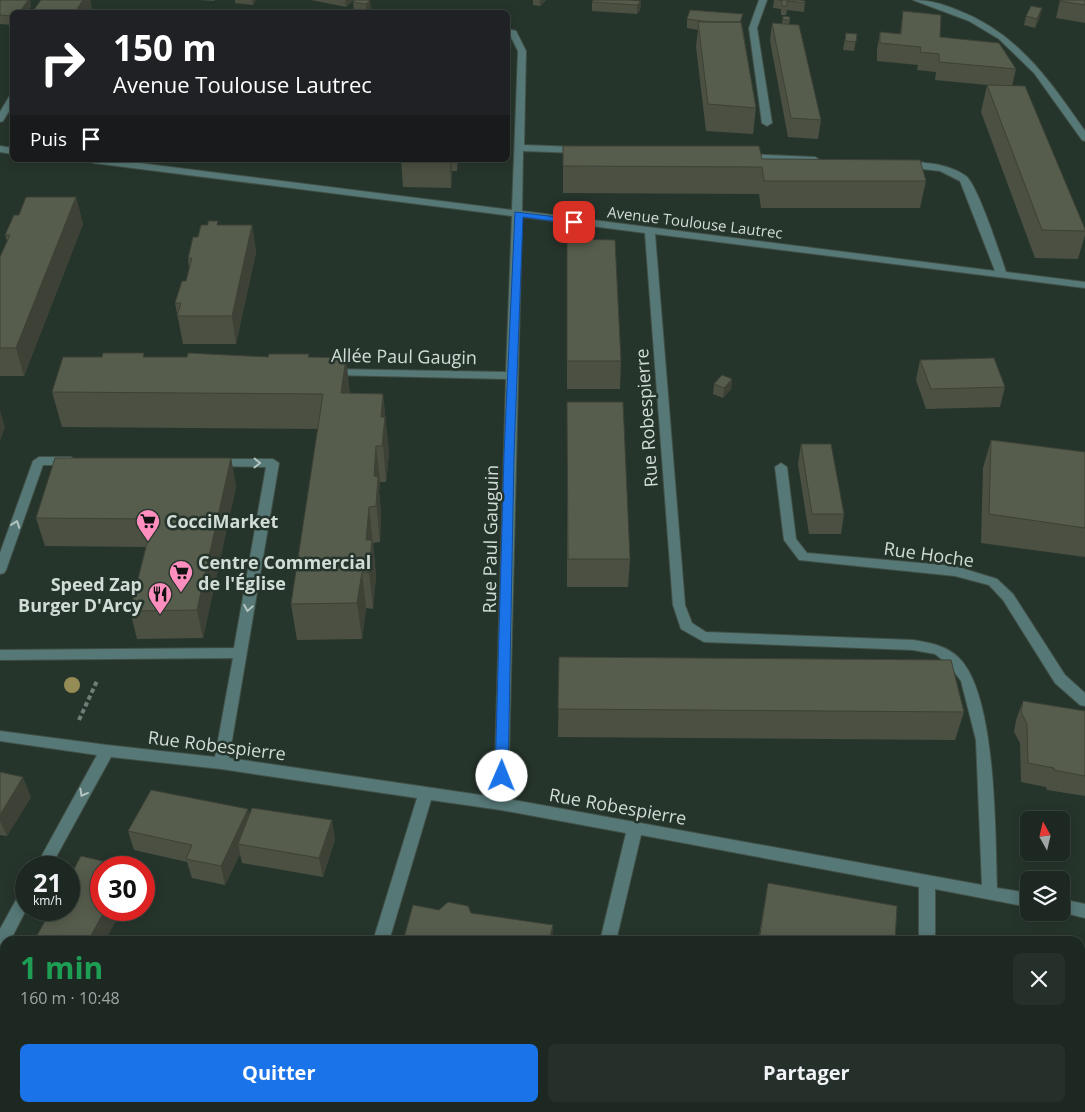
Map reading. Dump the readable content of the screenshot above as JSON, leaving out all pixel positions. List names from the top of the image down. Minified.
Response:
{"streets":{"street":["Avenue Toulouse Lautrec","Allée Paul Gaugin","Rue Robespierre","Rue Paul Gauguin","Rue Hoche"]},"crossings":[["Avenue Toulouse Lautrec","Rue Robespierre"],["Avenue Toulouse Lautrec","Rue Paul Gauguin"],["Allée Paul Gaugin","Rue Paul Gauguin"],["Rue Robespierre","Rue Paul Gauguin"]],"places":{"supermarket":["CocciMarket","Centre Commercial de l'Église"],"restaurant":["Speed Zap Burger D'Arcy"]},"north":"top","page":{"turn":["150 m","Avenue Toulouse Lautrec"],"then":"Puis","speed":"21 km/h","limit":"30","heading":["1 min","160 m · 10:48"],"buttons":["Quitter","Partager"]}}
